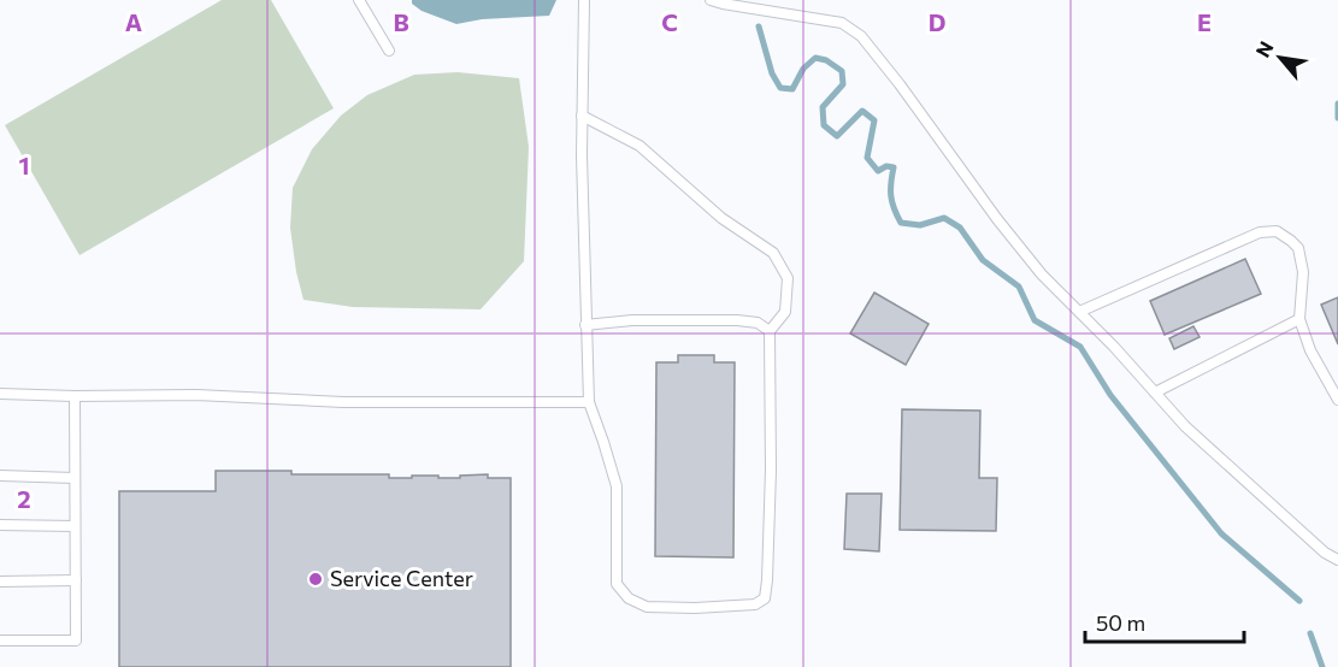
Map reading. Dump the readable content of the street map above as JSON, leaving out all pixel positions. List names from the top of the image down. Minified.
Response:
{"places":["Service Center"],"scale_bar":"50 m","north":"top left","grid":{"columns":["A","B","C","D","E"],"rows":["1","2"]}}
